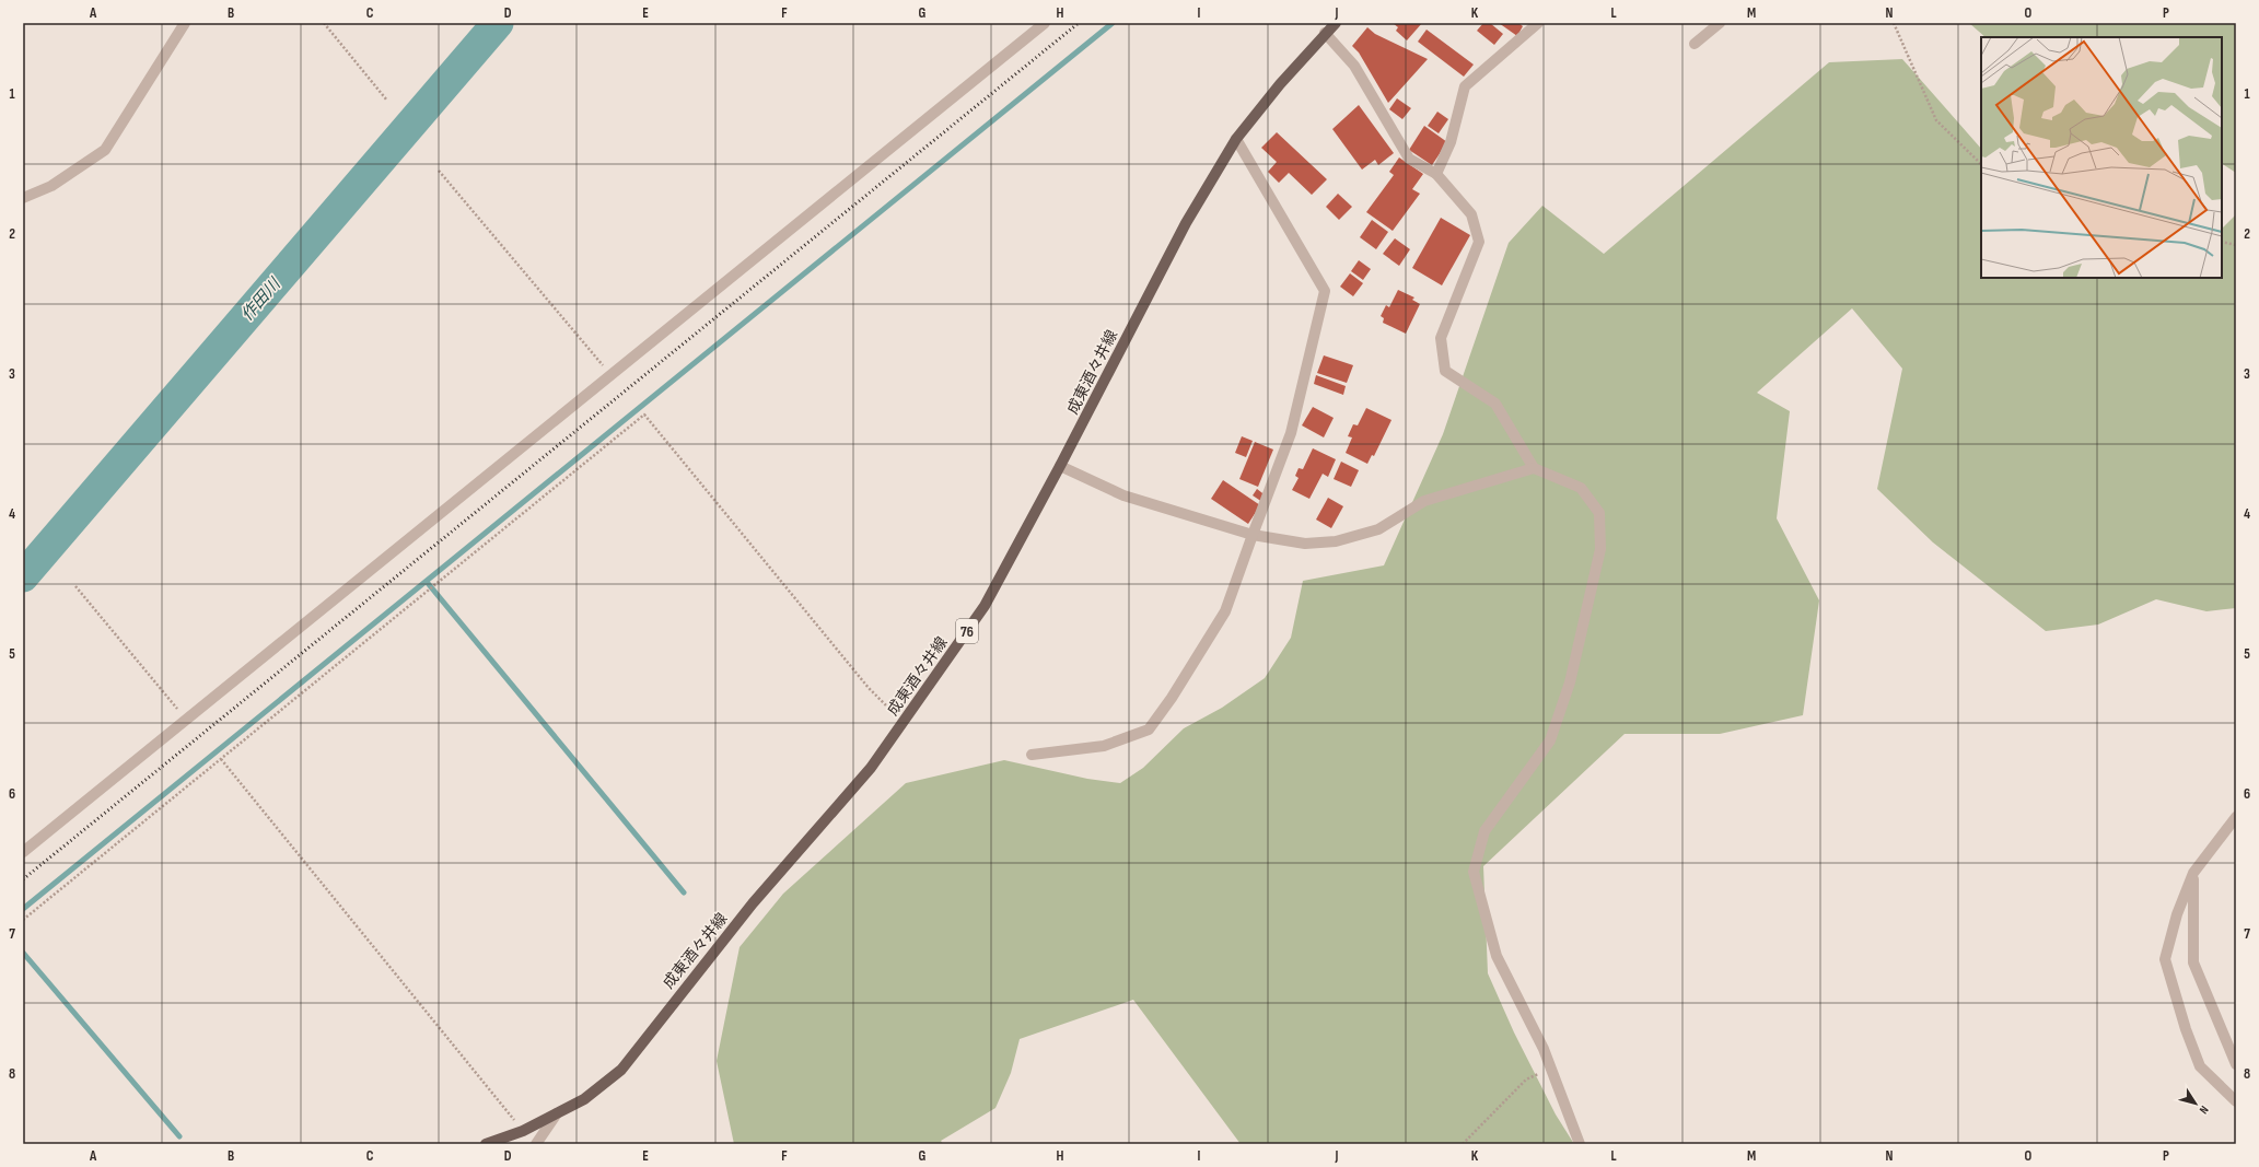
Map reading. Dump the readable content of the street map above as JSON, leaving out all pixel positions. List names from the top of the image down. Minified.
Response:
{"streets":{"main road":["成東酒々井線","76"]},"water":["作田川"],"north":"bottom right","grid":{"columns":["A","B","C","D","E","F","G","H","I","J","K","L","M","N","O","P"],"rows":["1","2","3","4","5","6","7","8"]}}
